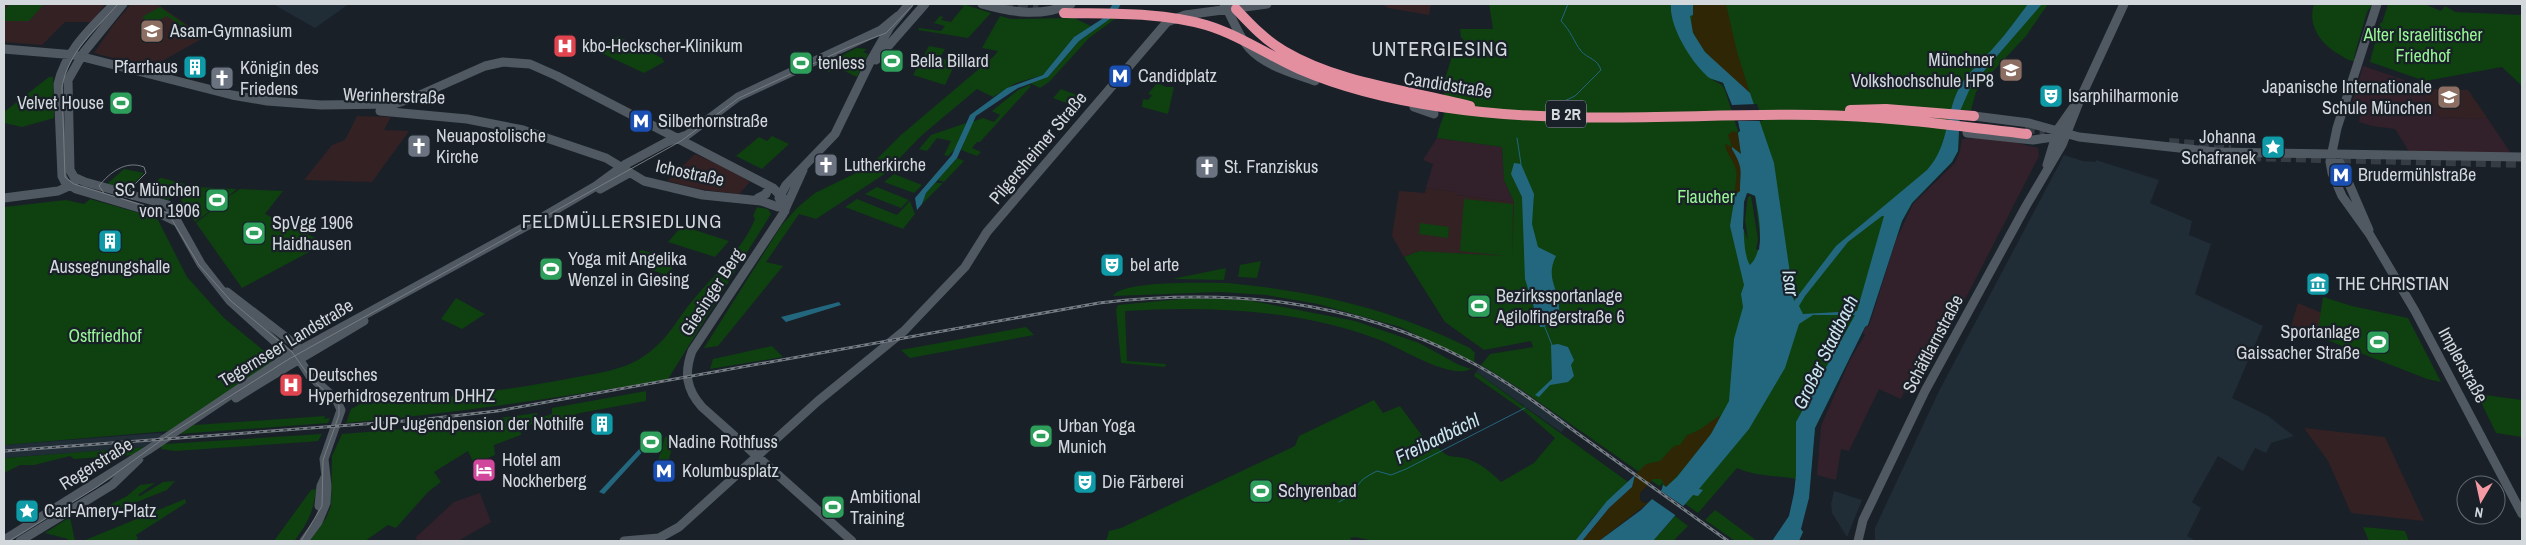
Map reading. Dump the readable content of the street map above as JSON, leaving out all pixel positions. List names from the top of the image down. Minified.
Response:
{"streets":{"highway":["Candidstraße","B 2R"],"main road":["Werinherstraße","Pilgersheimer Straße","Ichostraße","Giesinger Berg","Tegernseer Landstraße","Schäftlarnstraße","Implerstraße","Regerstraße"]},"crossings":[["Candidstraße","B 2R"],["Candidstraße","Pilgersheimer Straße"],["Werinherstraße","Ichostraße"],["Werinherstraße","Tegernseer Landstraße"],["Pilgersheimer Straße","Giesinger Berg"],["Ichostraße","Giesinger Berg"],["Ichostraße","Tegernseer Landstraße"],["Tegernseer Landstraße","Regerstraße"]],"districts":["UNTERGIESING","FELDMÜLLERSIEDLUNG"],"water":["Isar","Großer Stadtbach","Freibadbächl"],"parks":["Alter Israelitischer Friedhof","Flaucher","Ostfriedhof"],"places":{"school or university":["Asam-Gymnasium","Münchner Volkshochschule HP8","Japanische Internationale Schule München"],"hospital":["kbo-Heckscher-Klinikum","Deutsches Hyperhidrosezentrum DHHZ"],"sports":["Bella Billard","tenless","Velvet House","SC München von 1906","SpVgg 1906 Haidhausen","Yoga mit Angelika Wenzel in Giesing","Bezirkssportanlage Agilolfingerstraße 6","Sportanlage Gaissacher Straße","Urban Yoga Munich","Nadine Rothfuss","Schyrenbad","Ambitional Training"],"building":["Pfarrhaus","Aussegnungshalle","JUP Jugendpension der Nothilfe"],"metro station":["Candidplatz","Silberhornstraße","Brudermühlstraße","Kolumbusplatz"],"church":["Königin des Friedens","Neuapostolische Kirche","Lutherkirche","St. Franziskus"],"theatre":["Isarphilharmonie","bel arte","Die Färberei"],"place":["Johanna Schafranek","Carl-Amery-Platz"],"museum":["THE CHRISTIAN"],"hotel":["Hotel am Nockherberg"]},"north":"bottom"}
